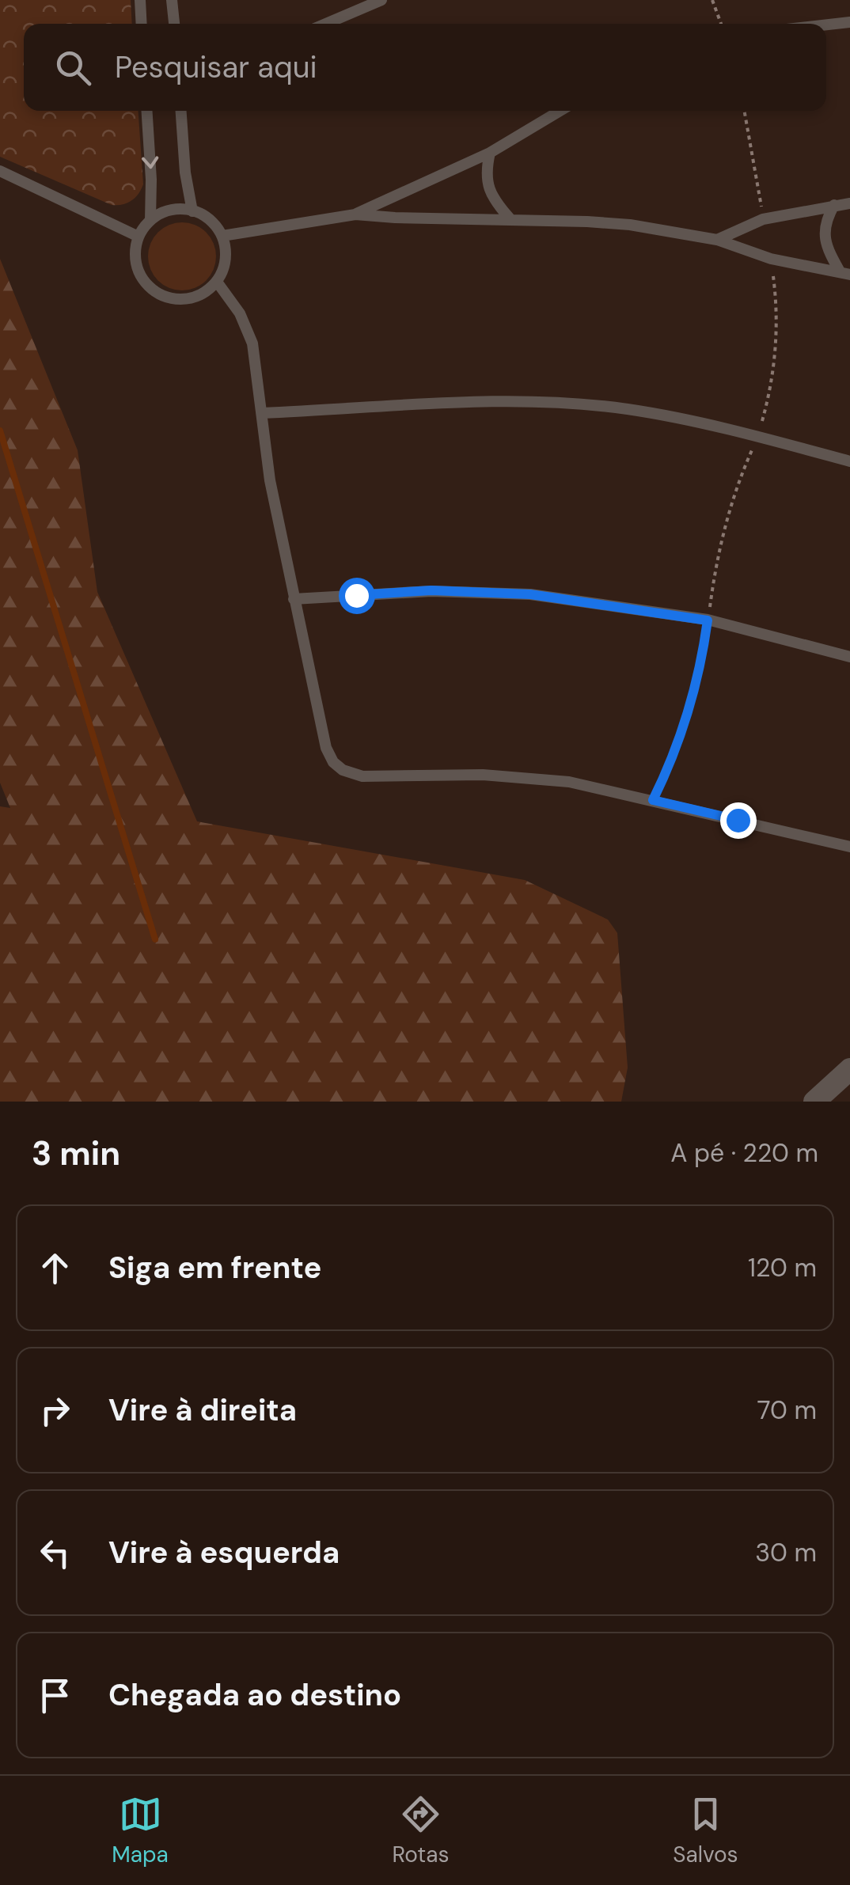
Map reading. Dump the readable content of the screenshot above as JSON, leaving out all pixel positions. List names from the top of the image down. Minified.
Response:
{"page":{"search":"Pesquisar aqui","heading":["3 min","A pé · 220 m"],"list":[["Siga em frente","120 m"],["Vire à direita","70 m"],["Vire à esquerda","30 m"],"Chegada ao destino"],"nav":["Mapa","Rotas","Salvos"]}}
